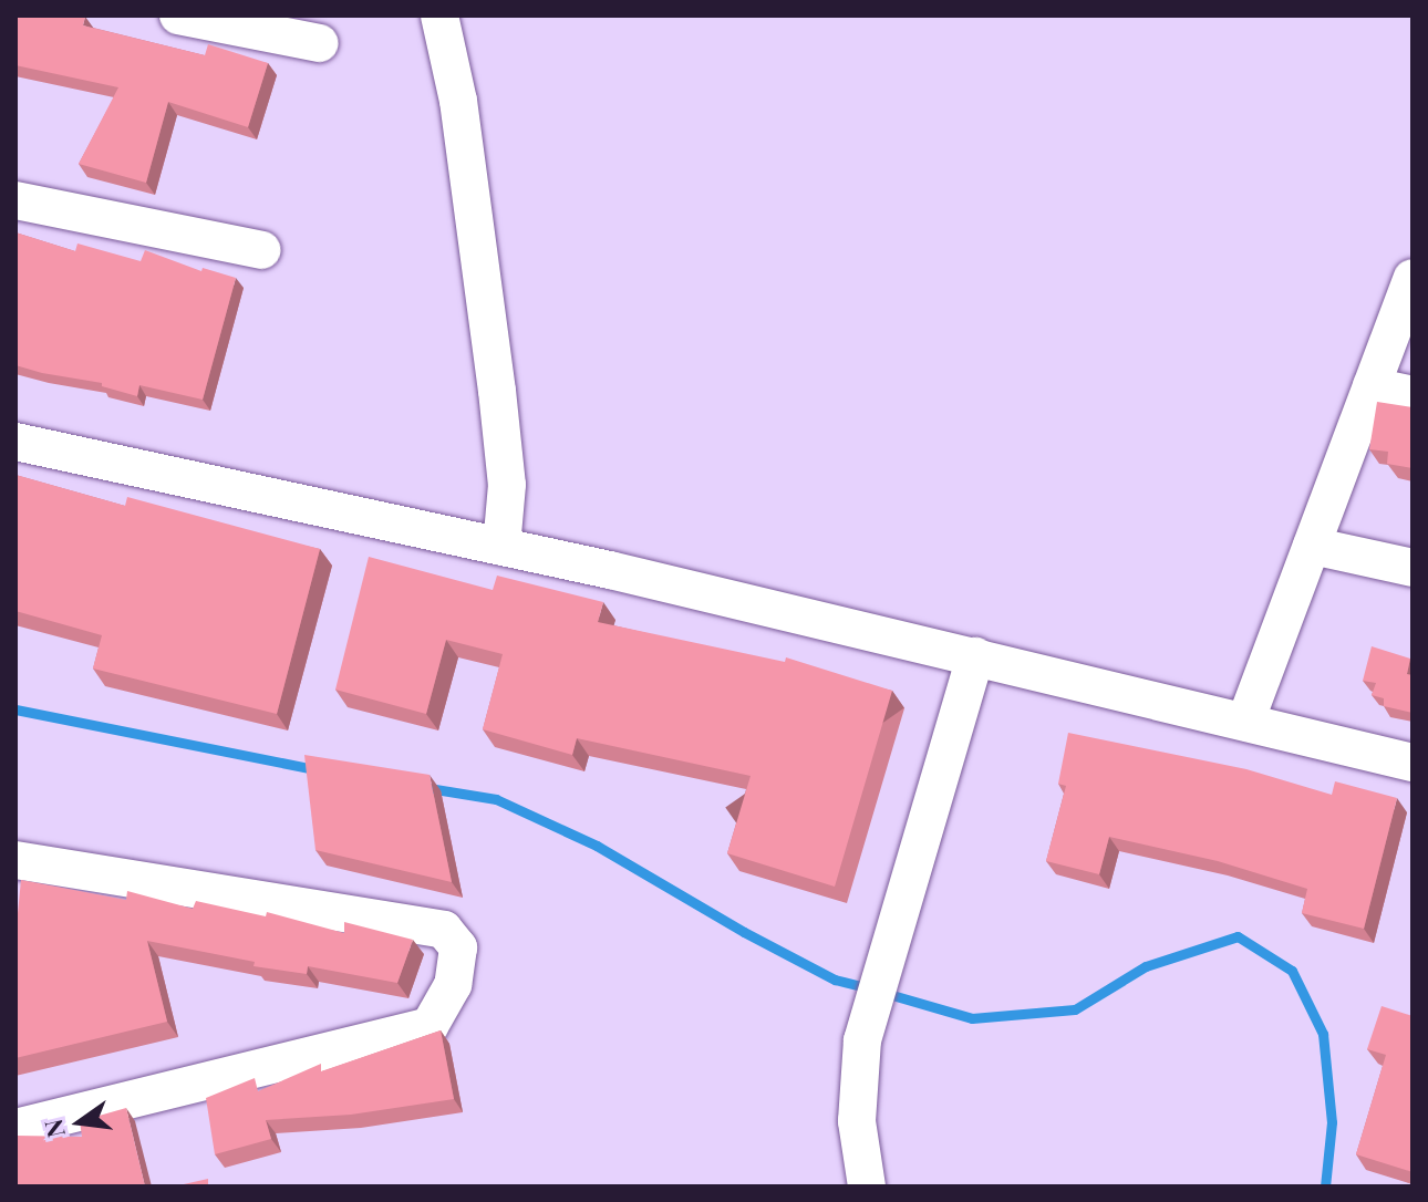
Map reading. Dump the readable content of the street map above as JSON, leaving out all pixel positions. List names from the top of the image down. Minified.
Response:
{"north":"left"}
